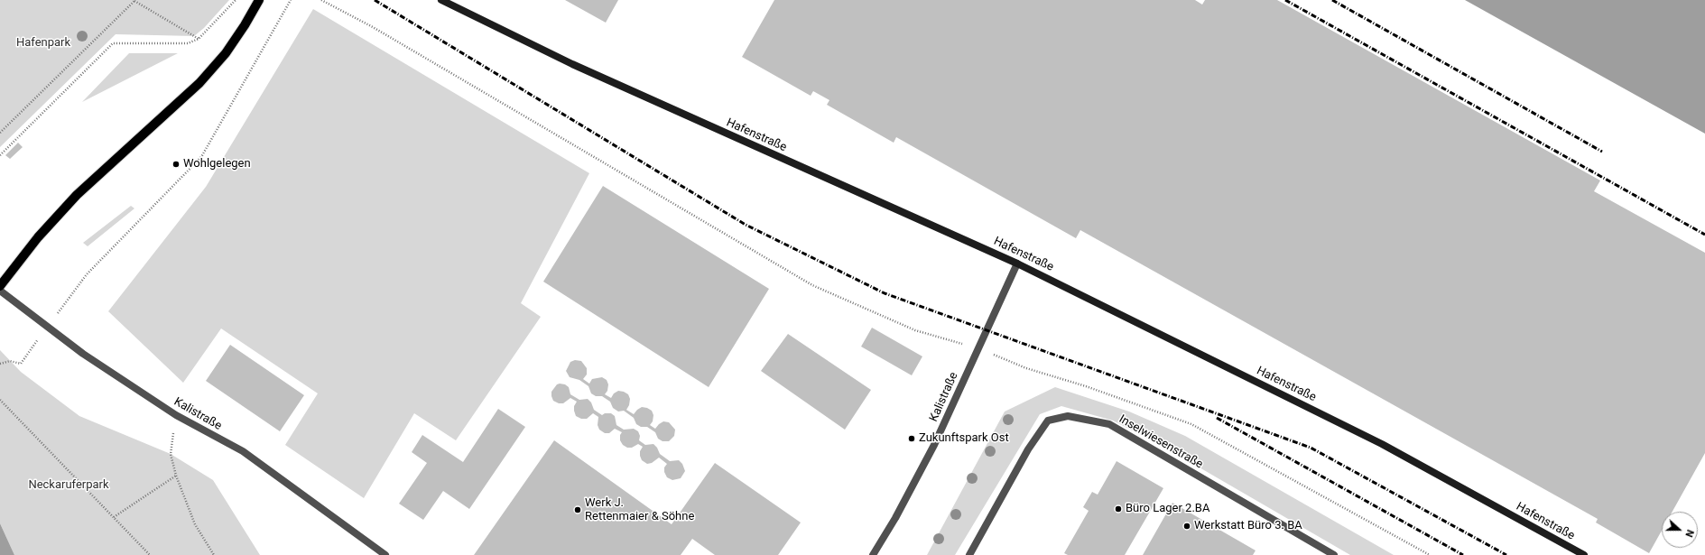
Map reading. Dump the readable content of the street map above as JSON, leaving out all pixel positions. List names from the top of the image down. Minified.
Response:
{"streets":{"main road":["Hafenstraße"],"street":["Kalistraße","Inselwiesenstraße"]},"crossings":[["Hafenstraße","Kalistraße"]],"parks":["Hafenpark","Neckaruferpark"],"places":["Wohlgelegen","Zukunftspark Ost","Büro Lager 2.BA","Werk J. Rettenmaier & Söhne","Werkstatt Büro 3. BA"],"north":"right"}
